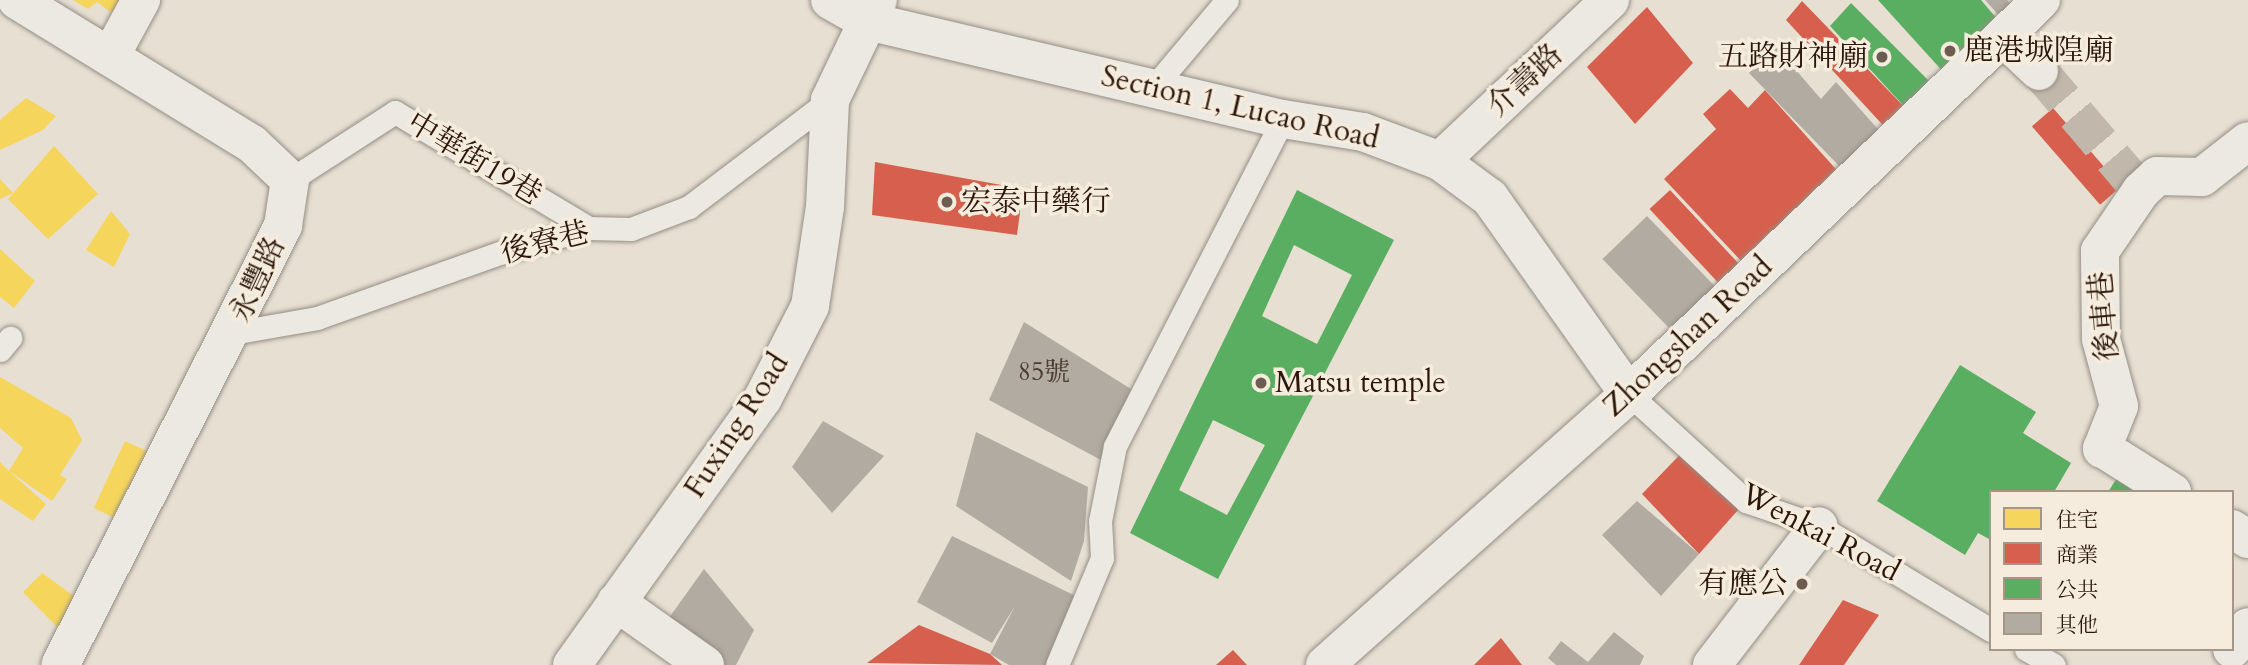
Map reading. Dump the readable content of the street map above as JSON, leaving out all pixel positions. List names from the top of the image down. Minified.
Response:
{"streets":{"street":["介壽路","Section 1, Lucao Road","永豐路","後車巷","Zhongshan Road","Fuxing Road"],"lane":["中華街19巷","後寮巷","Wenkai Road"]},"crossings":[["介壽路","Section 1, Lucao Road"],["Section 1, Lucao Road","Zhongshan Road"],["Section 1, Lucao Road","Fuxing Road"],["Section 1, Lucao Road","Wenkai Road"],["中華街19巷","後寮巷"],["中華街19巷","永豐路"],["後寮巷","永豐路"],["後寮巷","Fuxing Road"],["Zhongshan Road","Wenkai Road"]],"places":["鹿港城隍廟","五路財神廟","宏泰中藥行","Matsu temple","有應公"],"house_numbers":["85號"],"legend":["住宅","商業","公共","其他"]}
